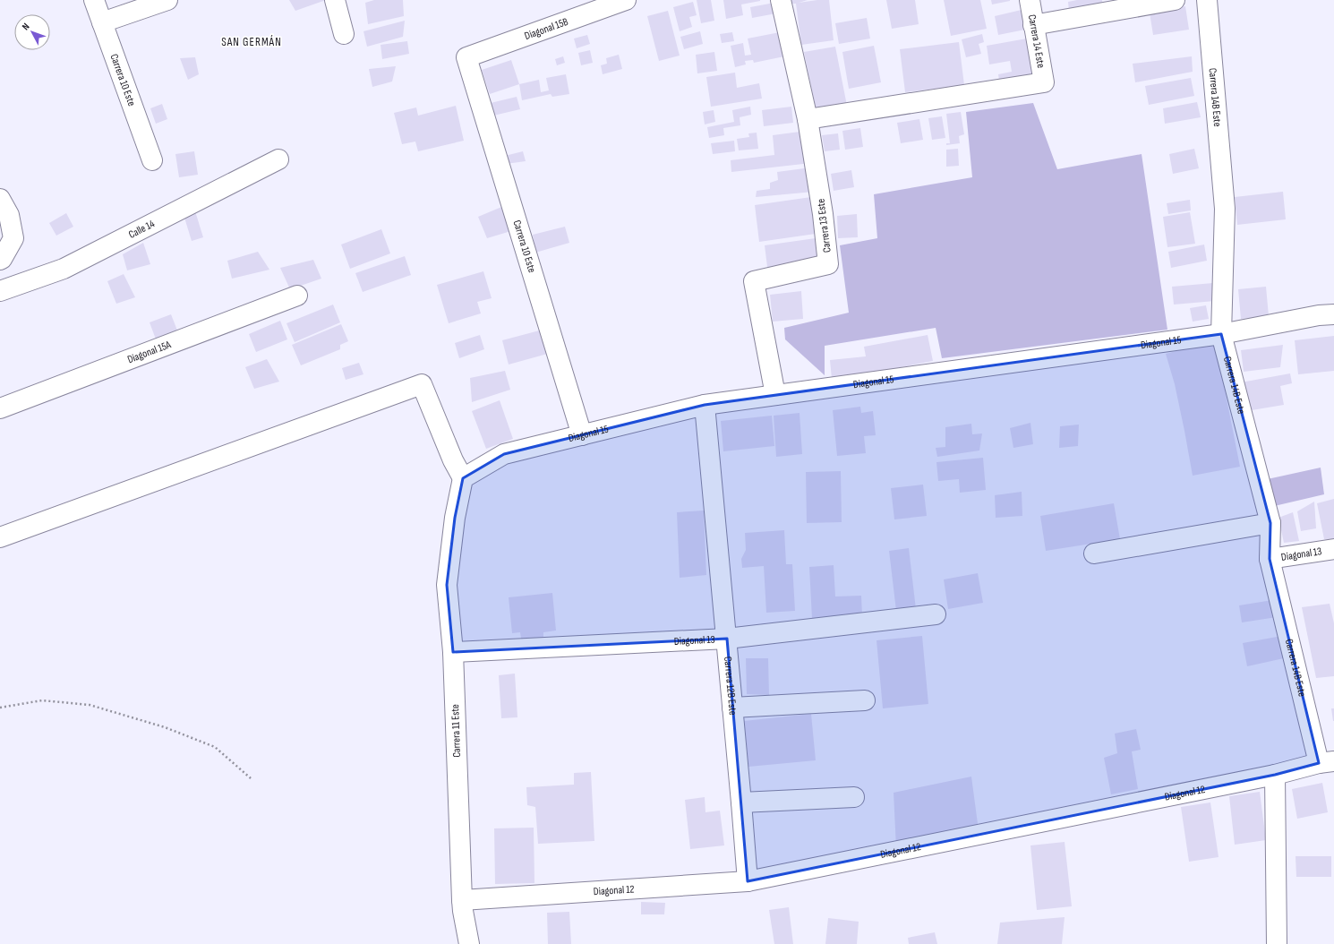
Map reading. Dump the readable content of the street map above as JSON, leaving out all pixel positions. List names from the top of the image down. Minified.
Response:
{"streets":{"street":["Diagonal 15B","Carrera 14 Este","Carrera 10 Este","Carrera 14B Este","Carrera 13 Este","Calle 14","Diagonal 15","Diagonal 15A","Diagonal 13","Carrera 12B Este","Carrera 11 Este","Diagonal 12"]},"crossings":[["Diagonal 15B","Carrera 10 Este"],["Carrera 14 Este","Carrera 13 Este"],["Carrera 10 Este","Diagonal 15"],["Carrera 14B Este","Diagonal 15"],["Carrera 14B Este","Diagonal 13"],["Carrera 14B Este","Diagonal 12"],["Carrera 13 Este","Diagonal 15"],["Diagonal 15","Carrera 12B Este"],["Diagonal 15","Carrera 11 Este"],["Diagonal 13","Carrera 12B Este"],["Diagonal 13","Carrera 11 Este"],["Carrera 12B Este","Diagonal 12"],["Carrera 11 Este","Diagonal 12"]],"districts":["SAN GERMÁN"],"north":"top left"}
